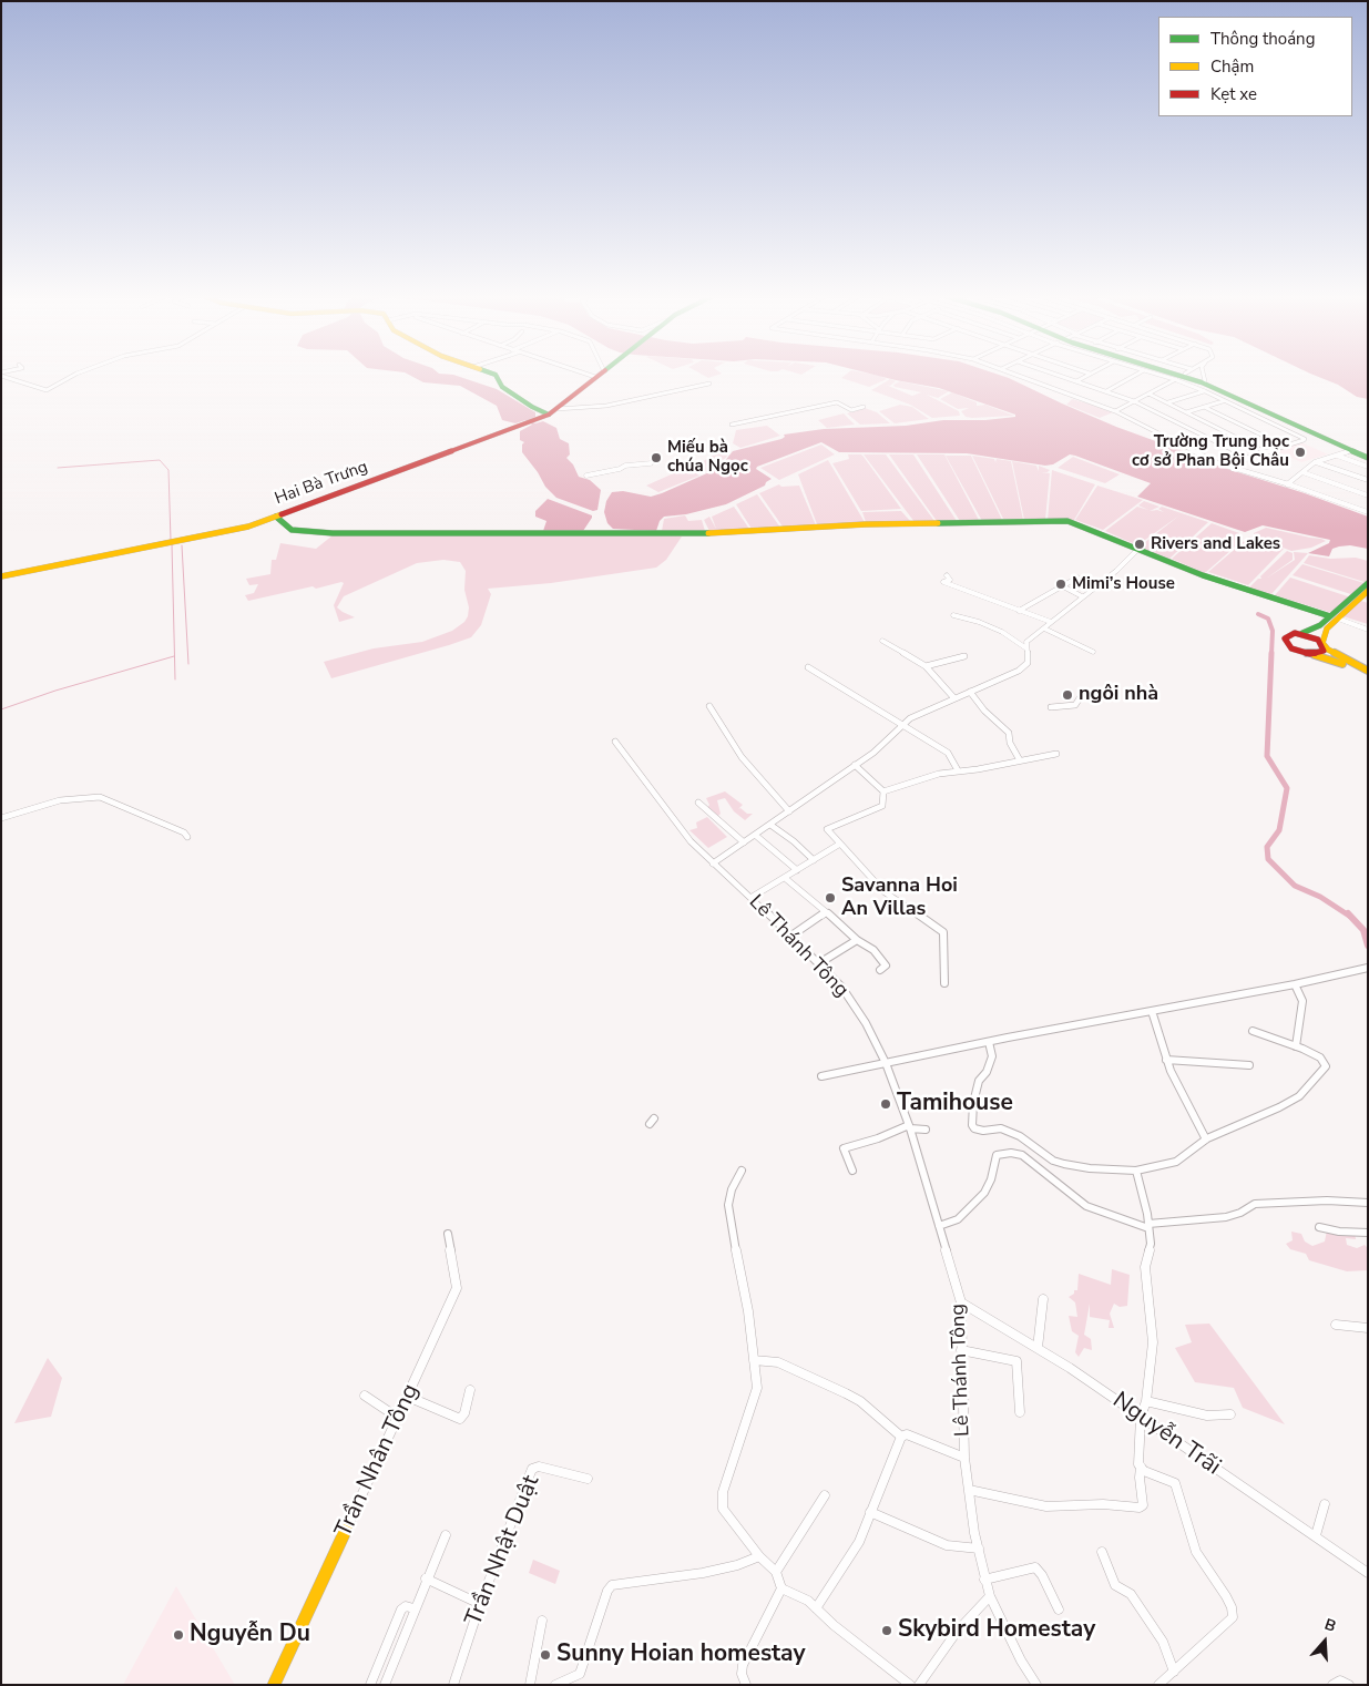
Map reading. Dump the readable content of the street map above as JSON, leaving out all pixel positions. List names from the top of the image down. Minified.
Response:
{"streets":{"street":["Hai Bà Trưng","Lê Thánh Tông","Nguyễn Trãi","Trần Nhân Tông","Trần Nhật Duật"]},"crossings":[["Lê Thánh Tông","Nguyễn Trãi"]],"places":["Trường Trung học cơ sở Phan Bội Châu","Miếu bà chúa Ngọc","Rivers and Lakes","Mimi’s House","ngôi nhà","Savanna Hoi An Villas","Tamihouse","Skybird Homestay","Nguyễn Du","Sunny Hoian homestay"],"legend":["Thông thoáng","Chậm","Kẹt xe"],"north":"top"}
